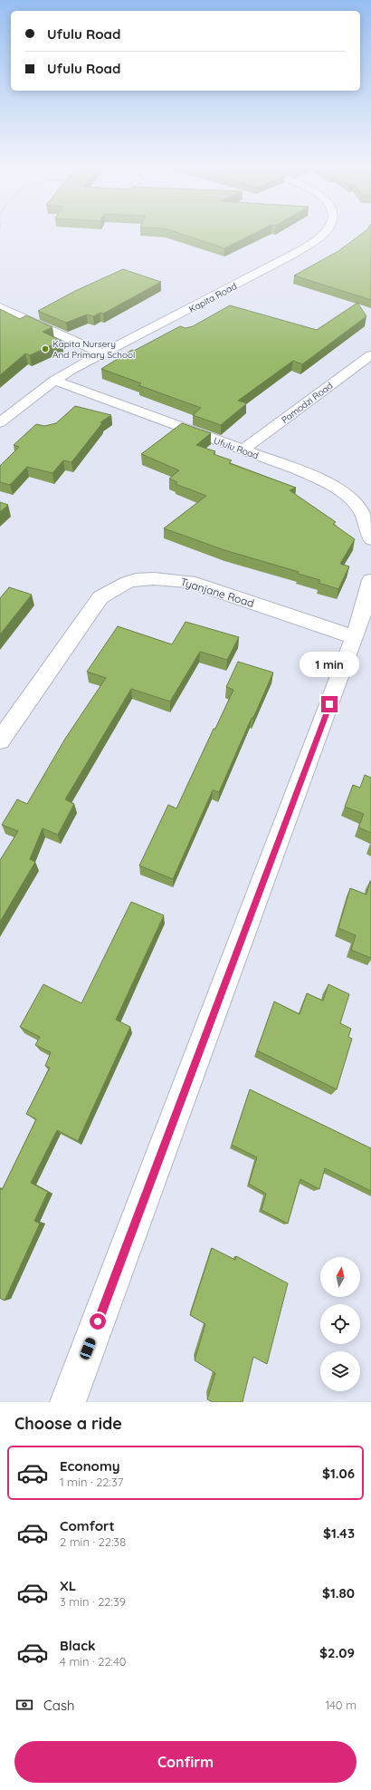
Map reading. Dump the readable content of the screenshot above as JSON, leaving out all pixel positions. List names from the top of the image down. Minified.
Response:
{"streets":{"street":["Kapita Road","Pamodzi Road","Ufulu Road","Tyanjane Road"]},"crossings":[["Kapita Road","Ufulu Road"],["Pamodzi Road","Ufulu Road"]],"places":["Kapita Nursery And Primary School"],"north":"top","page":{"banner":["Ufulu Road","Ufulu Road"],"bubble":"1 min","heading":"Choose a ride","list":[{"name":"Economy","note":"1 min · 22:37","value":"$1.06"},{"name":"Comfort","note":"2 min · 22:38","value":"$1.43"},{"name":"XL","note":"3 min · 22:39","value":"$1.80"},{"name":"Black","note":"4 min · 22:40","value":"$2.09"}],"pay":["Cash","140 m"],"buttons":"Confirm"}}
